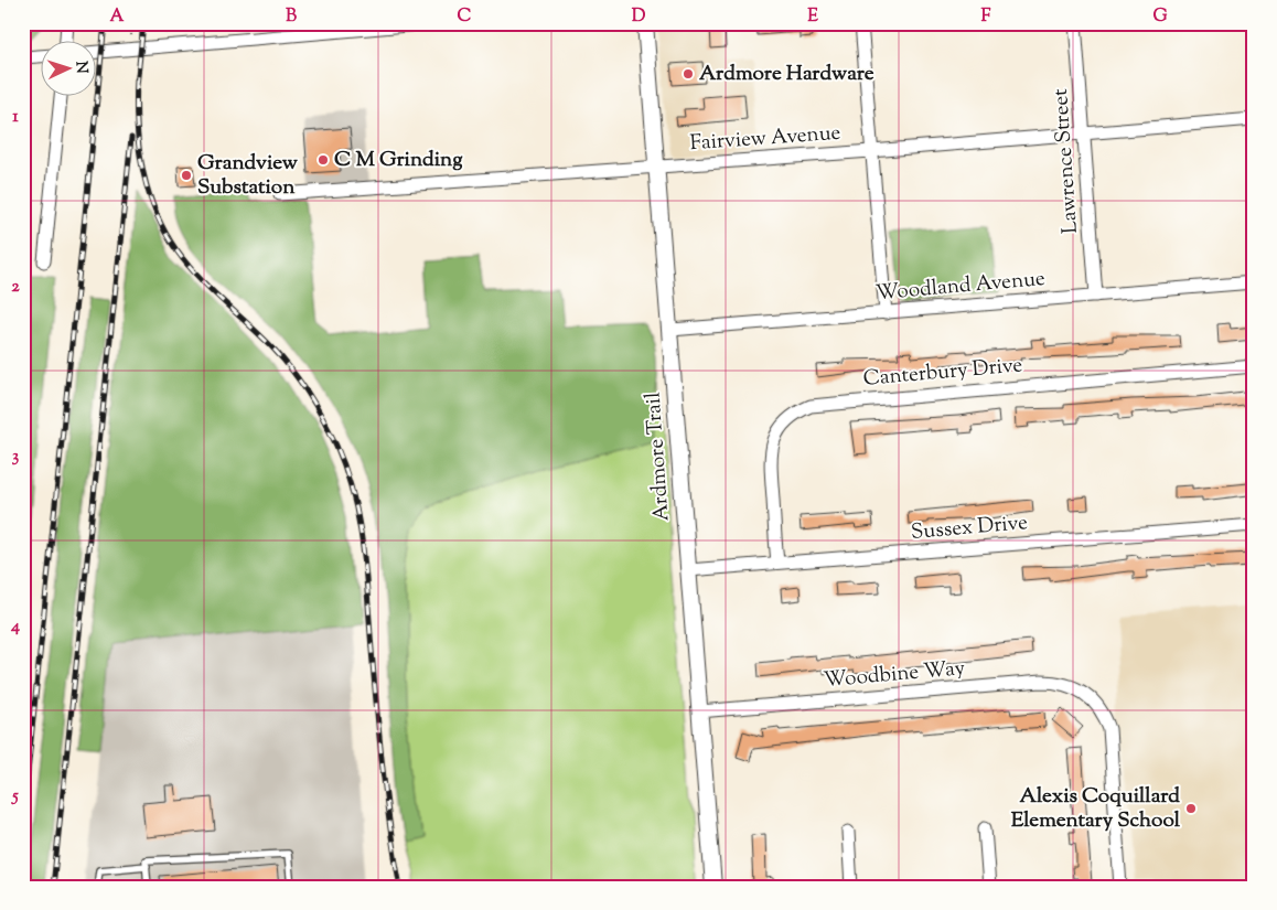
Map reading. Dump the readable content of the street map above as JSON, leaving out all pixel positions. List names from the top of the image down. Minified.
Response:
{"streets":{"street":["Fairview Avenue","Lawrence Street","Woodland Avenue","Canterbury Drive","Ardmore Trail","Sussex Drive","Woodbine Way"]},"crossings":[["Fairview Avenue","Lawrence Street"],["Fairview Avenue","Ardmore Trail"],["Lawrence Street","Woodland Avenue"],["Woodland Avenue","Ardmore Trail"],["Canterbury Drive","Sussex Drive"],["Ardmore Trail","Sussex Drive"],["Ardmore Trail","Woodbine Way"]],"places":["Ardmore Hardware","C M Grinding","Grandview Substation","Alexis Coquillard Elementary School"],"north":"right","grid":{"columns":["A","B","C","D","E","F","G"],"rows":["1","2","3","4","5"]}}
